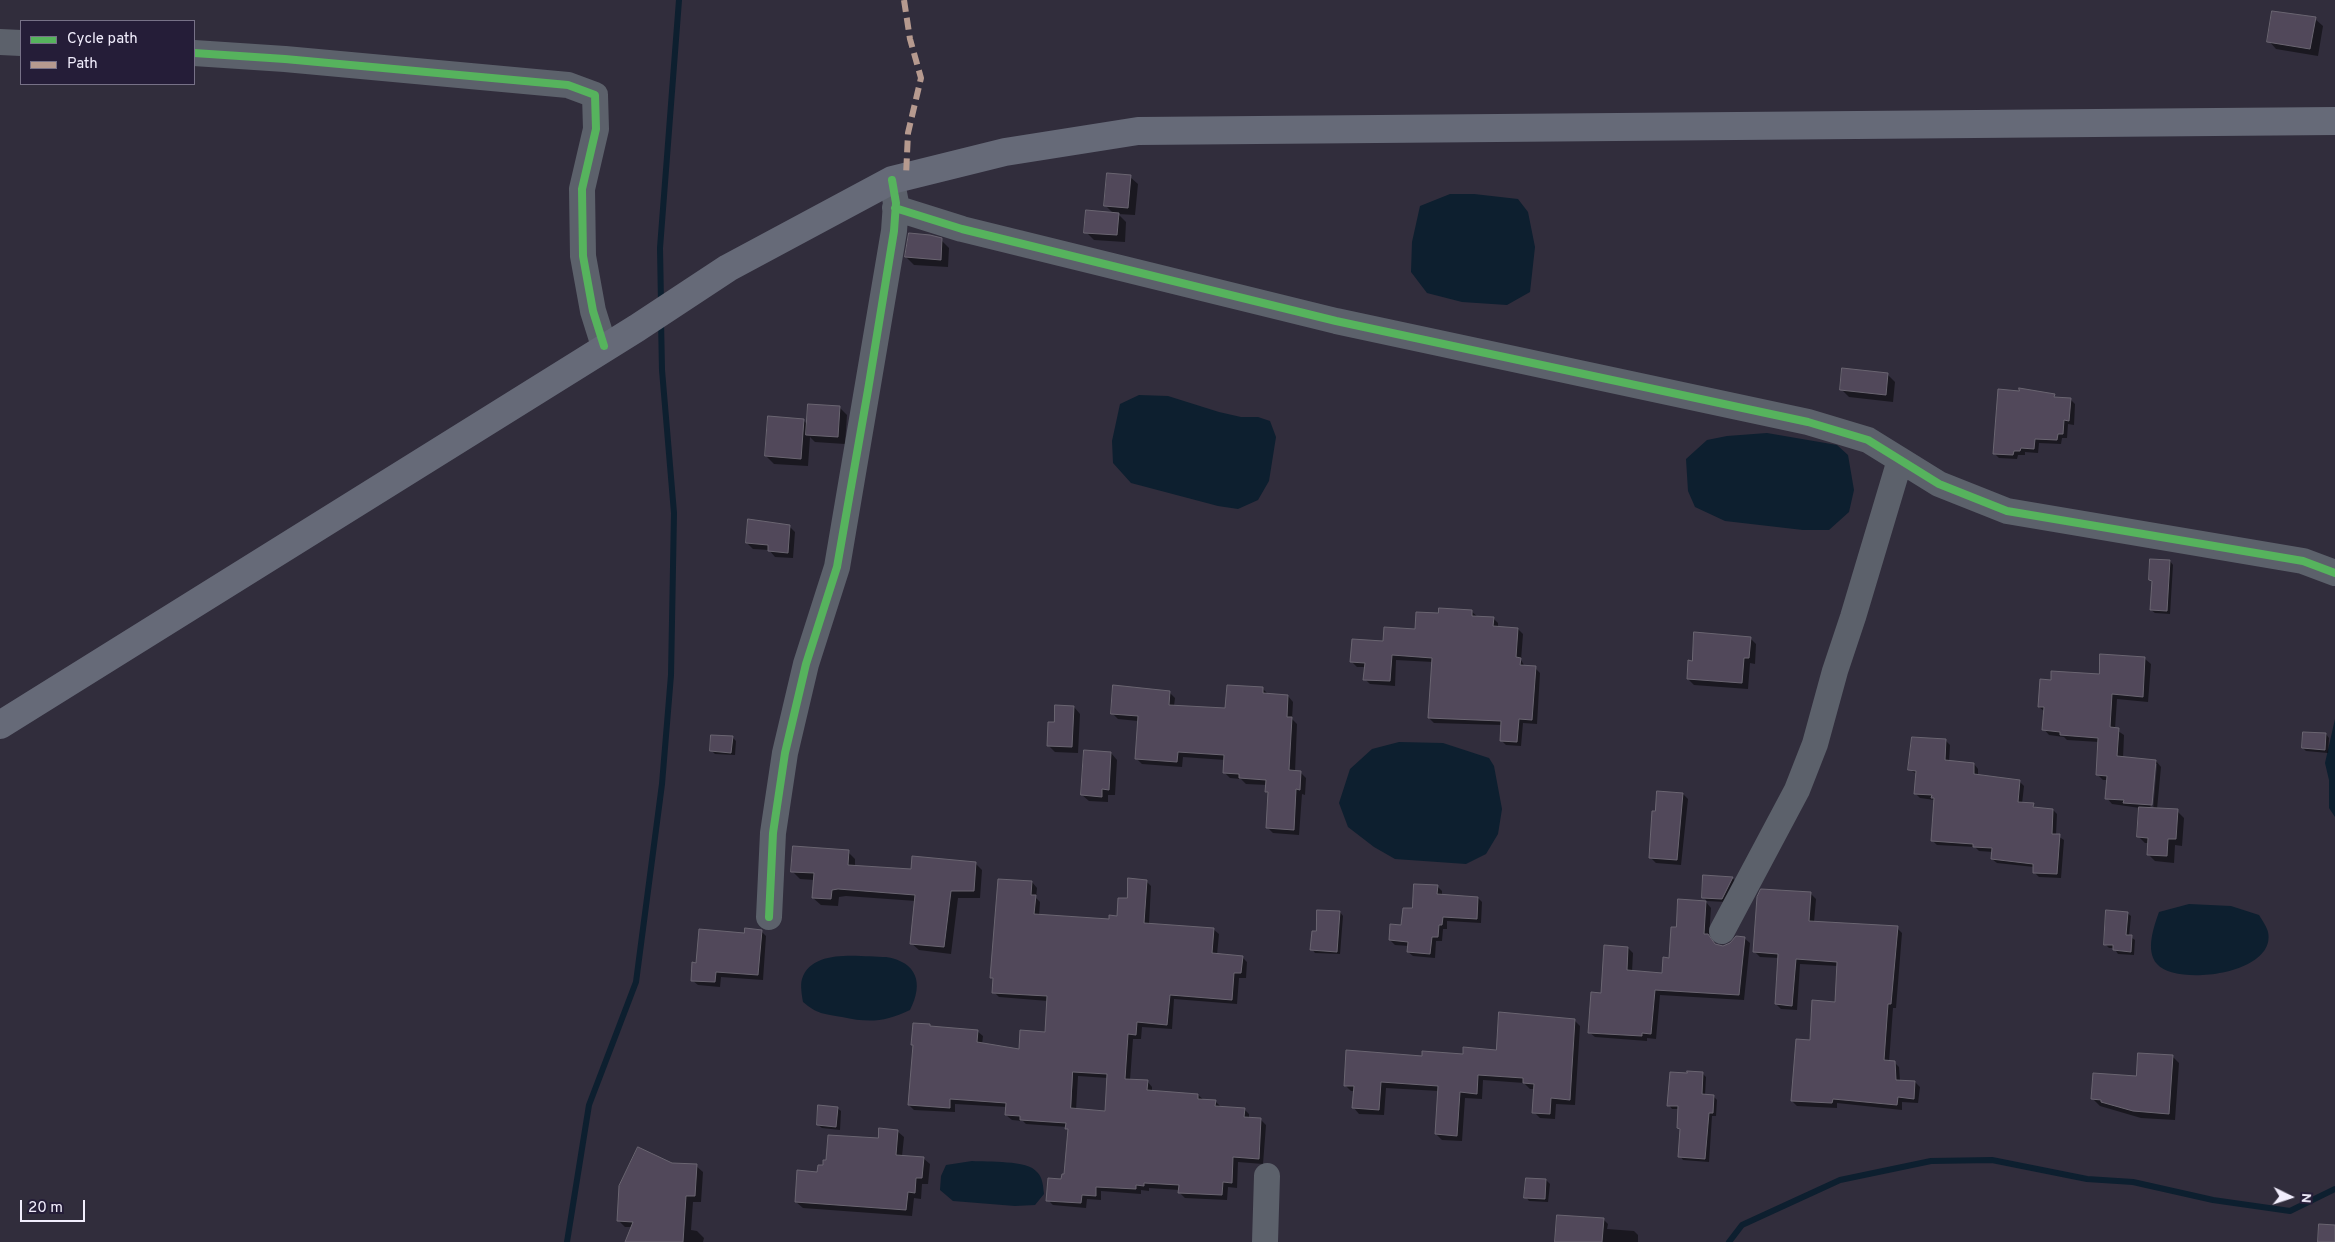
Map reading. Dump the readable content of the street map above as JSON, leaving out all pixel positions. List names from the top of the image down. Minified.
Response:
{"legend":["Cycle path","Path"],"scale_bar":"20 m","north":"right"}
